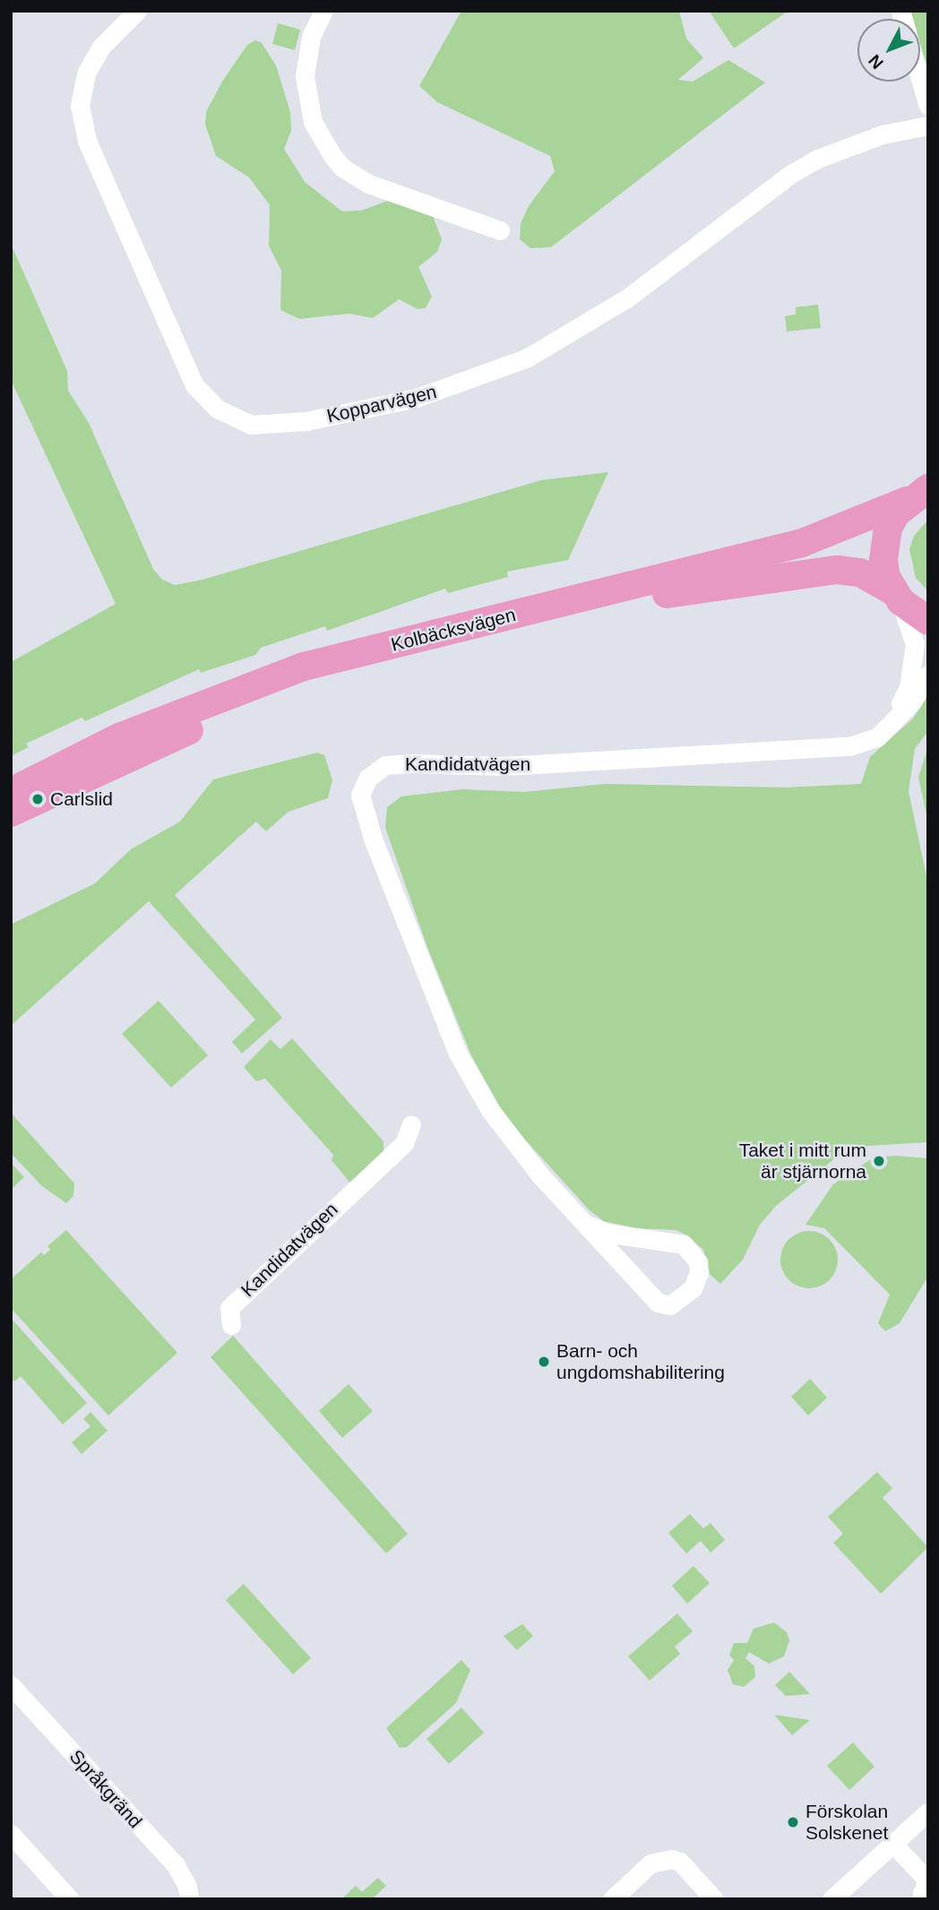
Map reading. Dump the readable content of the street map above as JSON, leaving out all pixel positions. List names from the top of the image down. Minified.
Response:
{"streets":{"highway":["Kolbäcksvägen"],"street":["Kopparvägen","Kandidatvägen","Språkgränd"]},"crossings":[["Kolbäcksvägen","Kandidatvägen"]],"places":["Carlslid","Taket i mitt rum är stjärnorna","Barn- och ungdomshabilitering","Förskolan Solskenet"],"north":"bottom left"}
